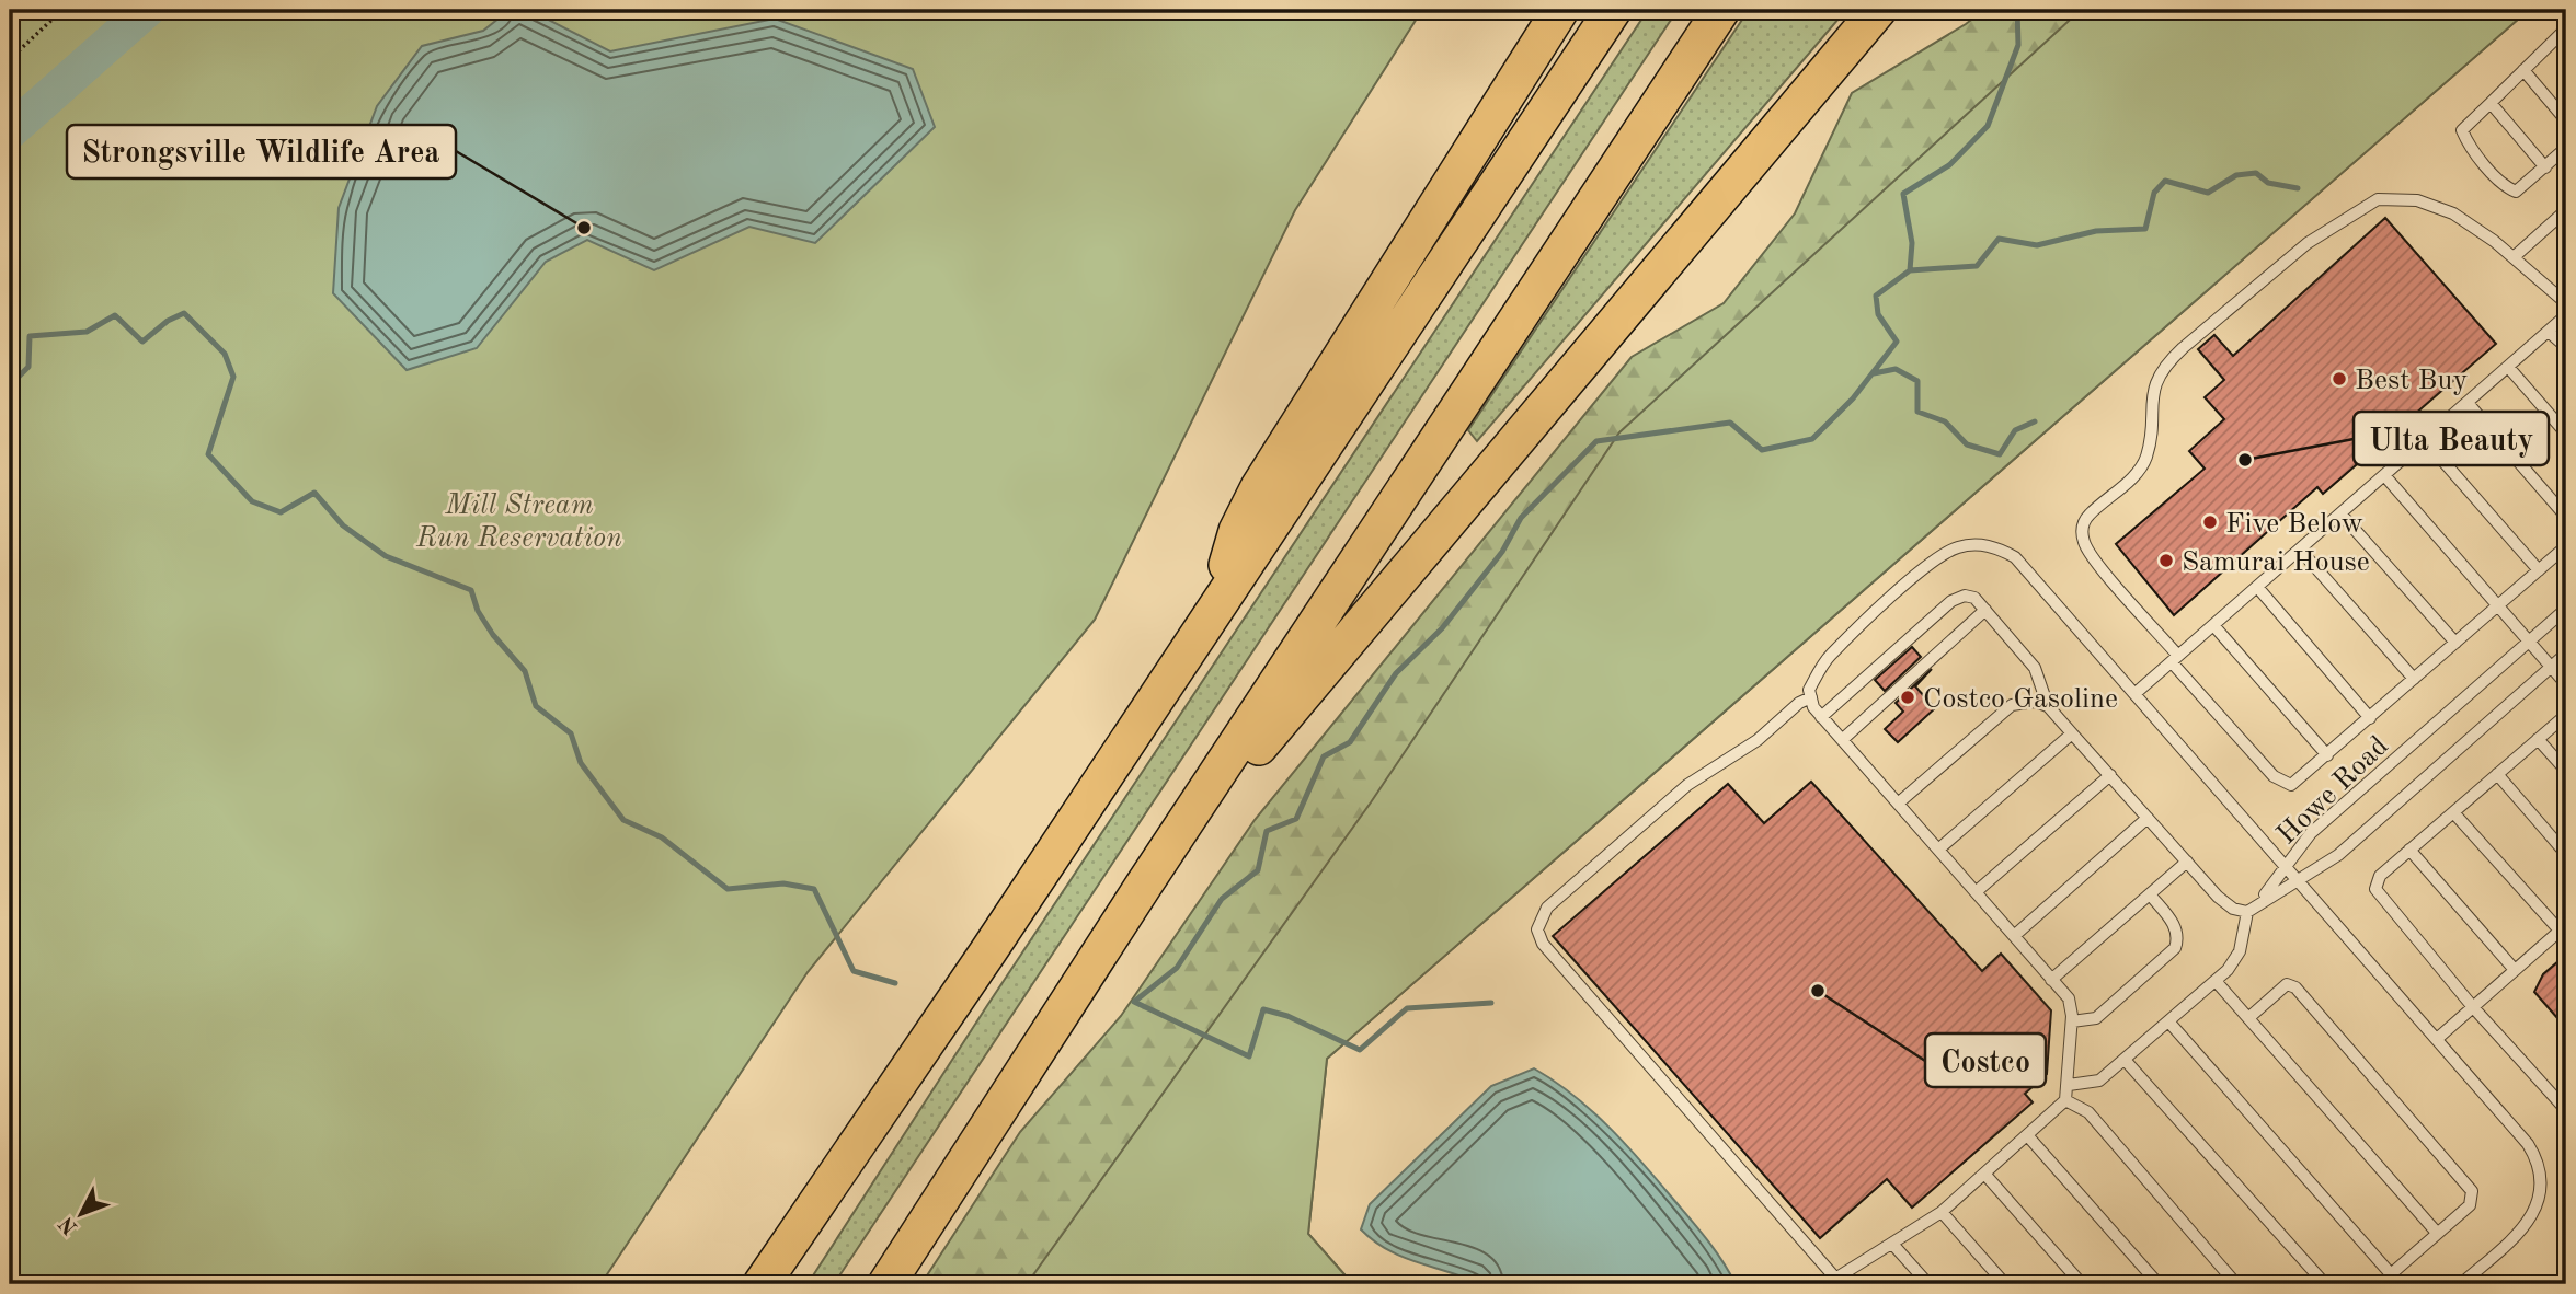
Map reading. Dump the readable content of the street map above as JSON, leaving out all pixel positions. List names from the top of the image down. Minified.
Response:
{"streets":{"lane":["Howe Road"]},"parks":["Mill Stream Run Reservation"],"places":["Strongsville Wildlife Area","Best Buy","Ulta Beauty","Five Below","Samurai House","Costco Gasoline","Costco"],"north":"bottom left"}
